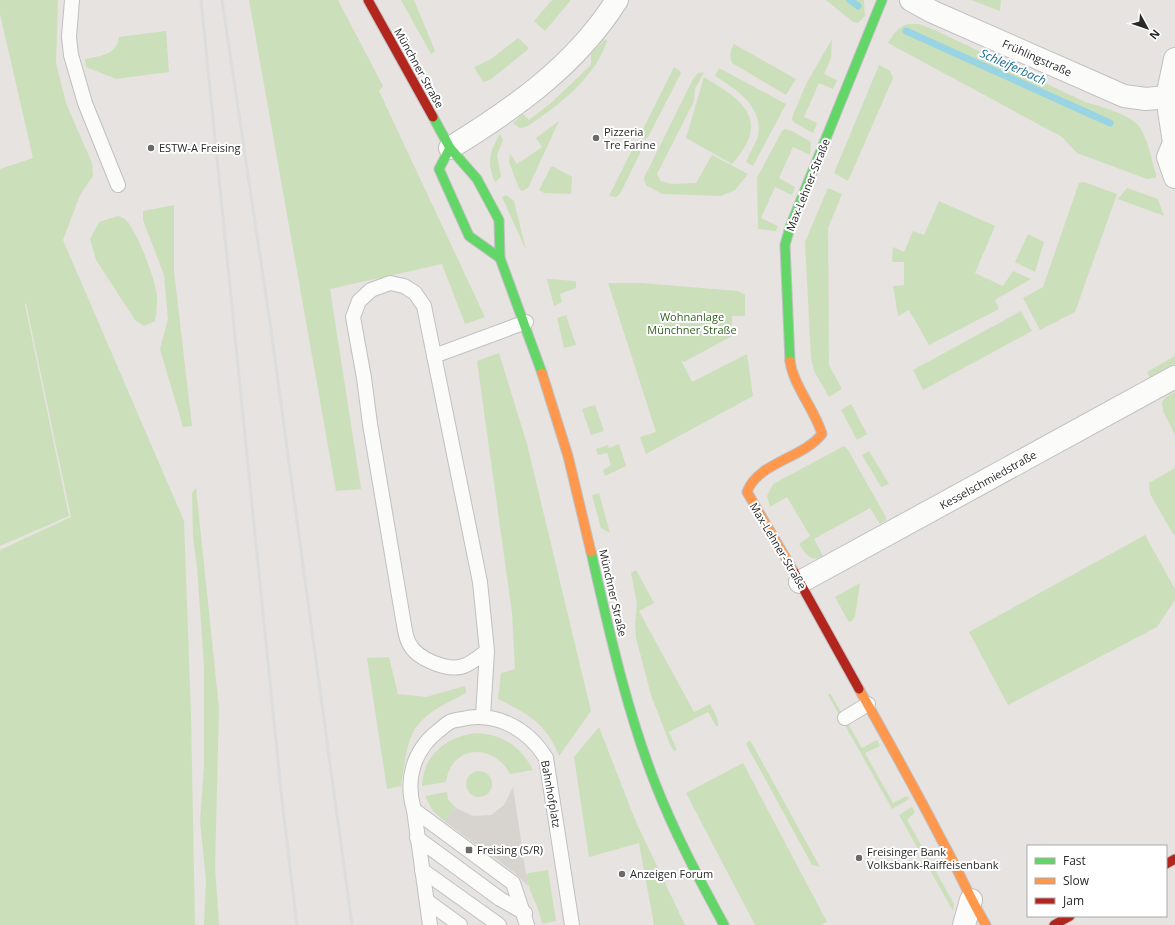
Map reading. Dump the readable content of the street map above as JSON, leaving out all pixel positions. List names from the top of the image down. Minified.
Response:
{"streets":{"main road":["Münchner Straße","Max-Lehner-Straße"],"street":["Frühlingstraße","Kesselschmiedstraße"],"lane":["Bahnhofplatz"]},"crossings":[["Max-Lehner-Straße","Kesselschmiedstraße"]],"water":["Schleiferbach"],"parks":["Wohnanlage Münchner Straße"],"places":{"other":["Pizzeria Tre Farine","ESTW-A Freising","Freisinger Bank Volksbank-Raiffeisenbank","Anzeigen Forum"],"transit":["Freising (S/R)"]},"legend":["Fast","Slow","Jam"],"north":"bottom right"}
